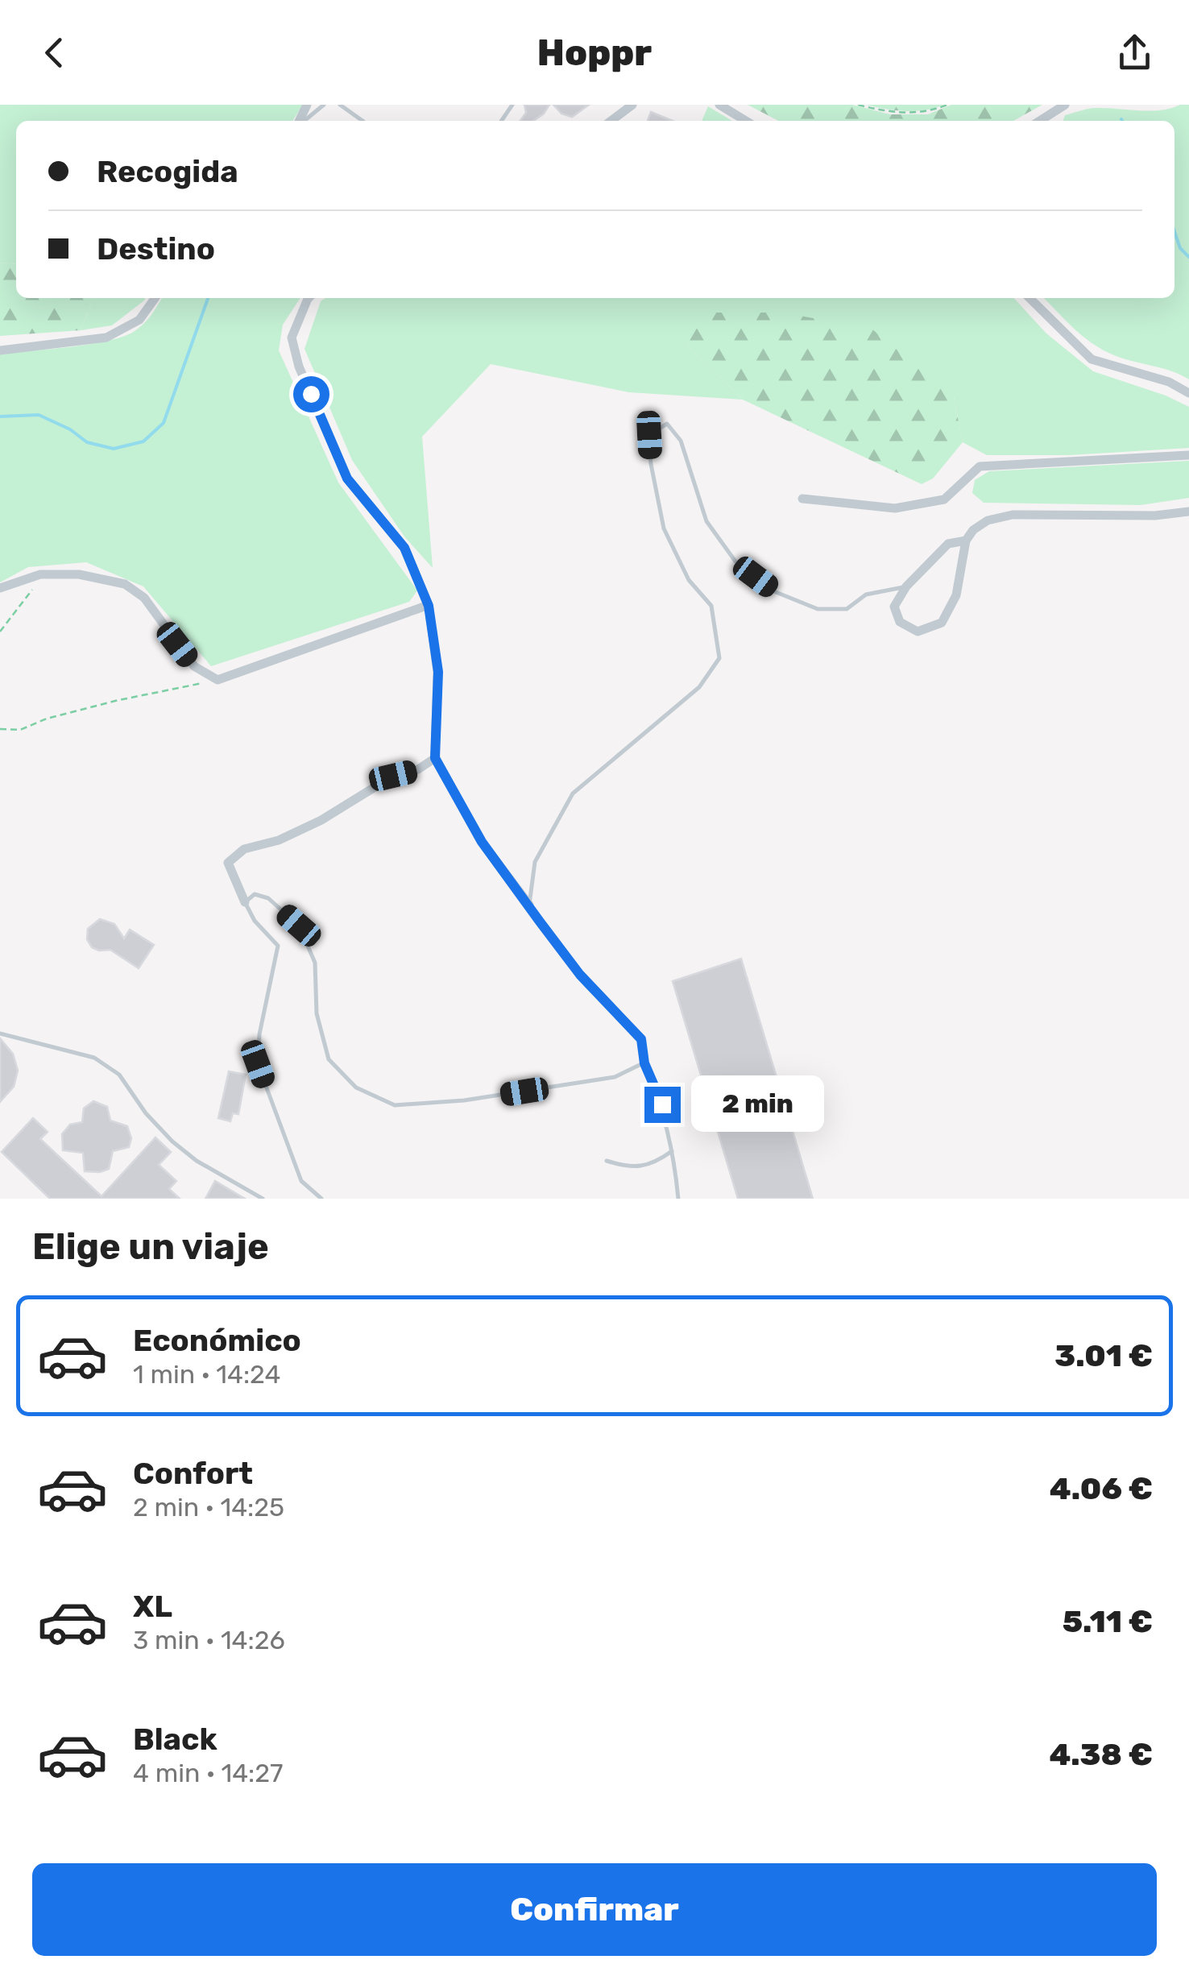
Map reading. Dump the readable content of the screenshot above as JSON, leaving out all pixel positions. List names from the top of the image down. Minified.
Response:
{"page":{"header":"Hoppr","banner":["Recogida","Destino"],"bubble":"2 min","heading":"Elige un viaje","list":[{"name":"Económico","note":"1 min · 14:24","value":"3.01 €"},{"name":"Confort","note":"2 min · 14:25","value":"4.06 €"},{"name":"XL","note":"3 min · 14:26","value":"5.11 €"},{"name":"Black","note":"4 min · 14:27","value":"4.38 €"}],"buttons":"Confirmar"}}
